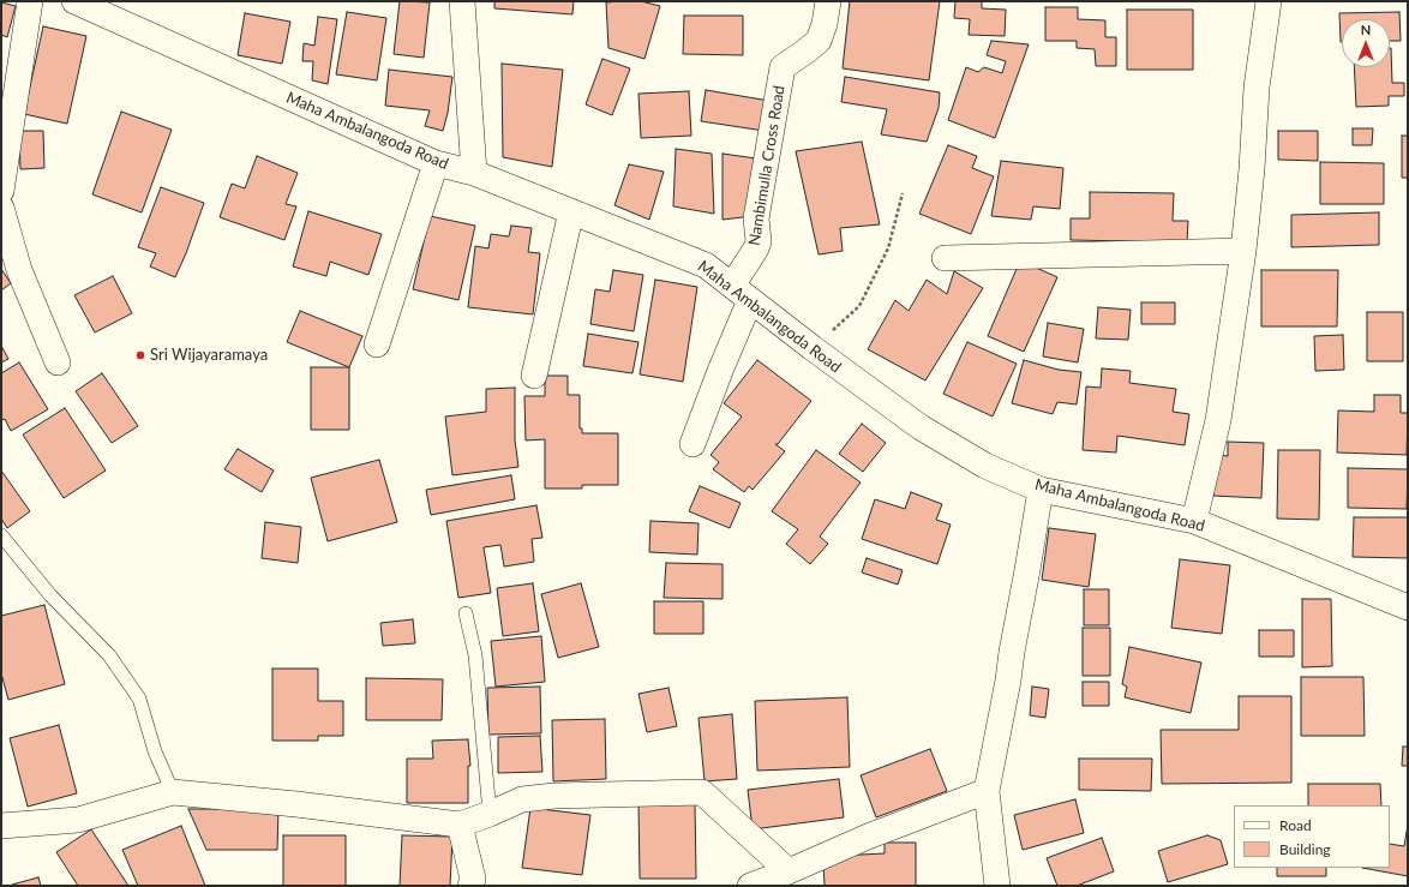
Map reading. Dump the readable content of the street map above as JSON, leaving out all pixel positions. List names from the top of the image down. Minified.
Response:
{"streets":{"street":["Maha Ambalangoda Road","Nambimulla Cross Road"]},"crossings":[["Maha Ambalangoda Road","Nambimulla Cross Road"]],"places":["Sri Wijayaramaya"],"legend":["Road","Building"],"north":"top"}
